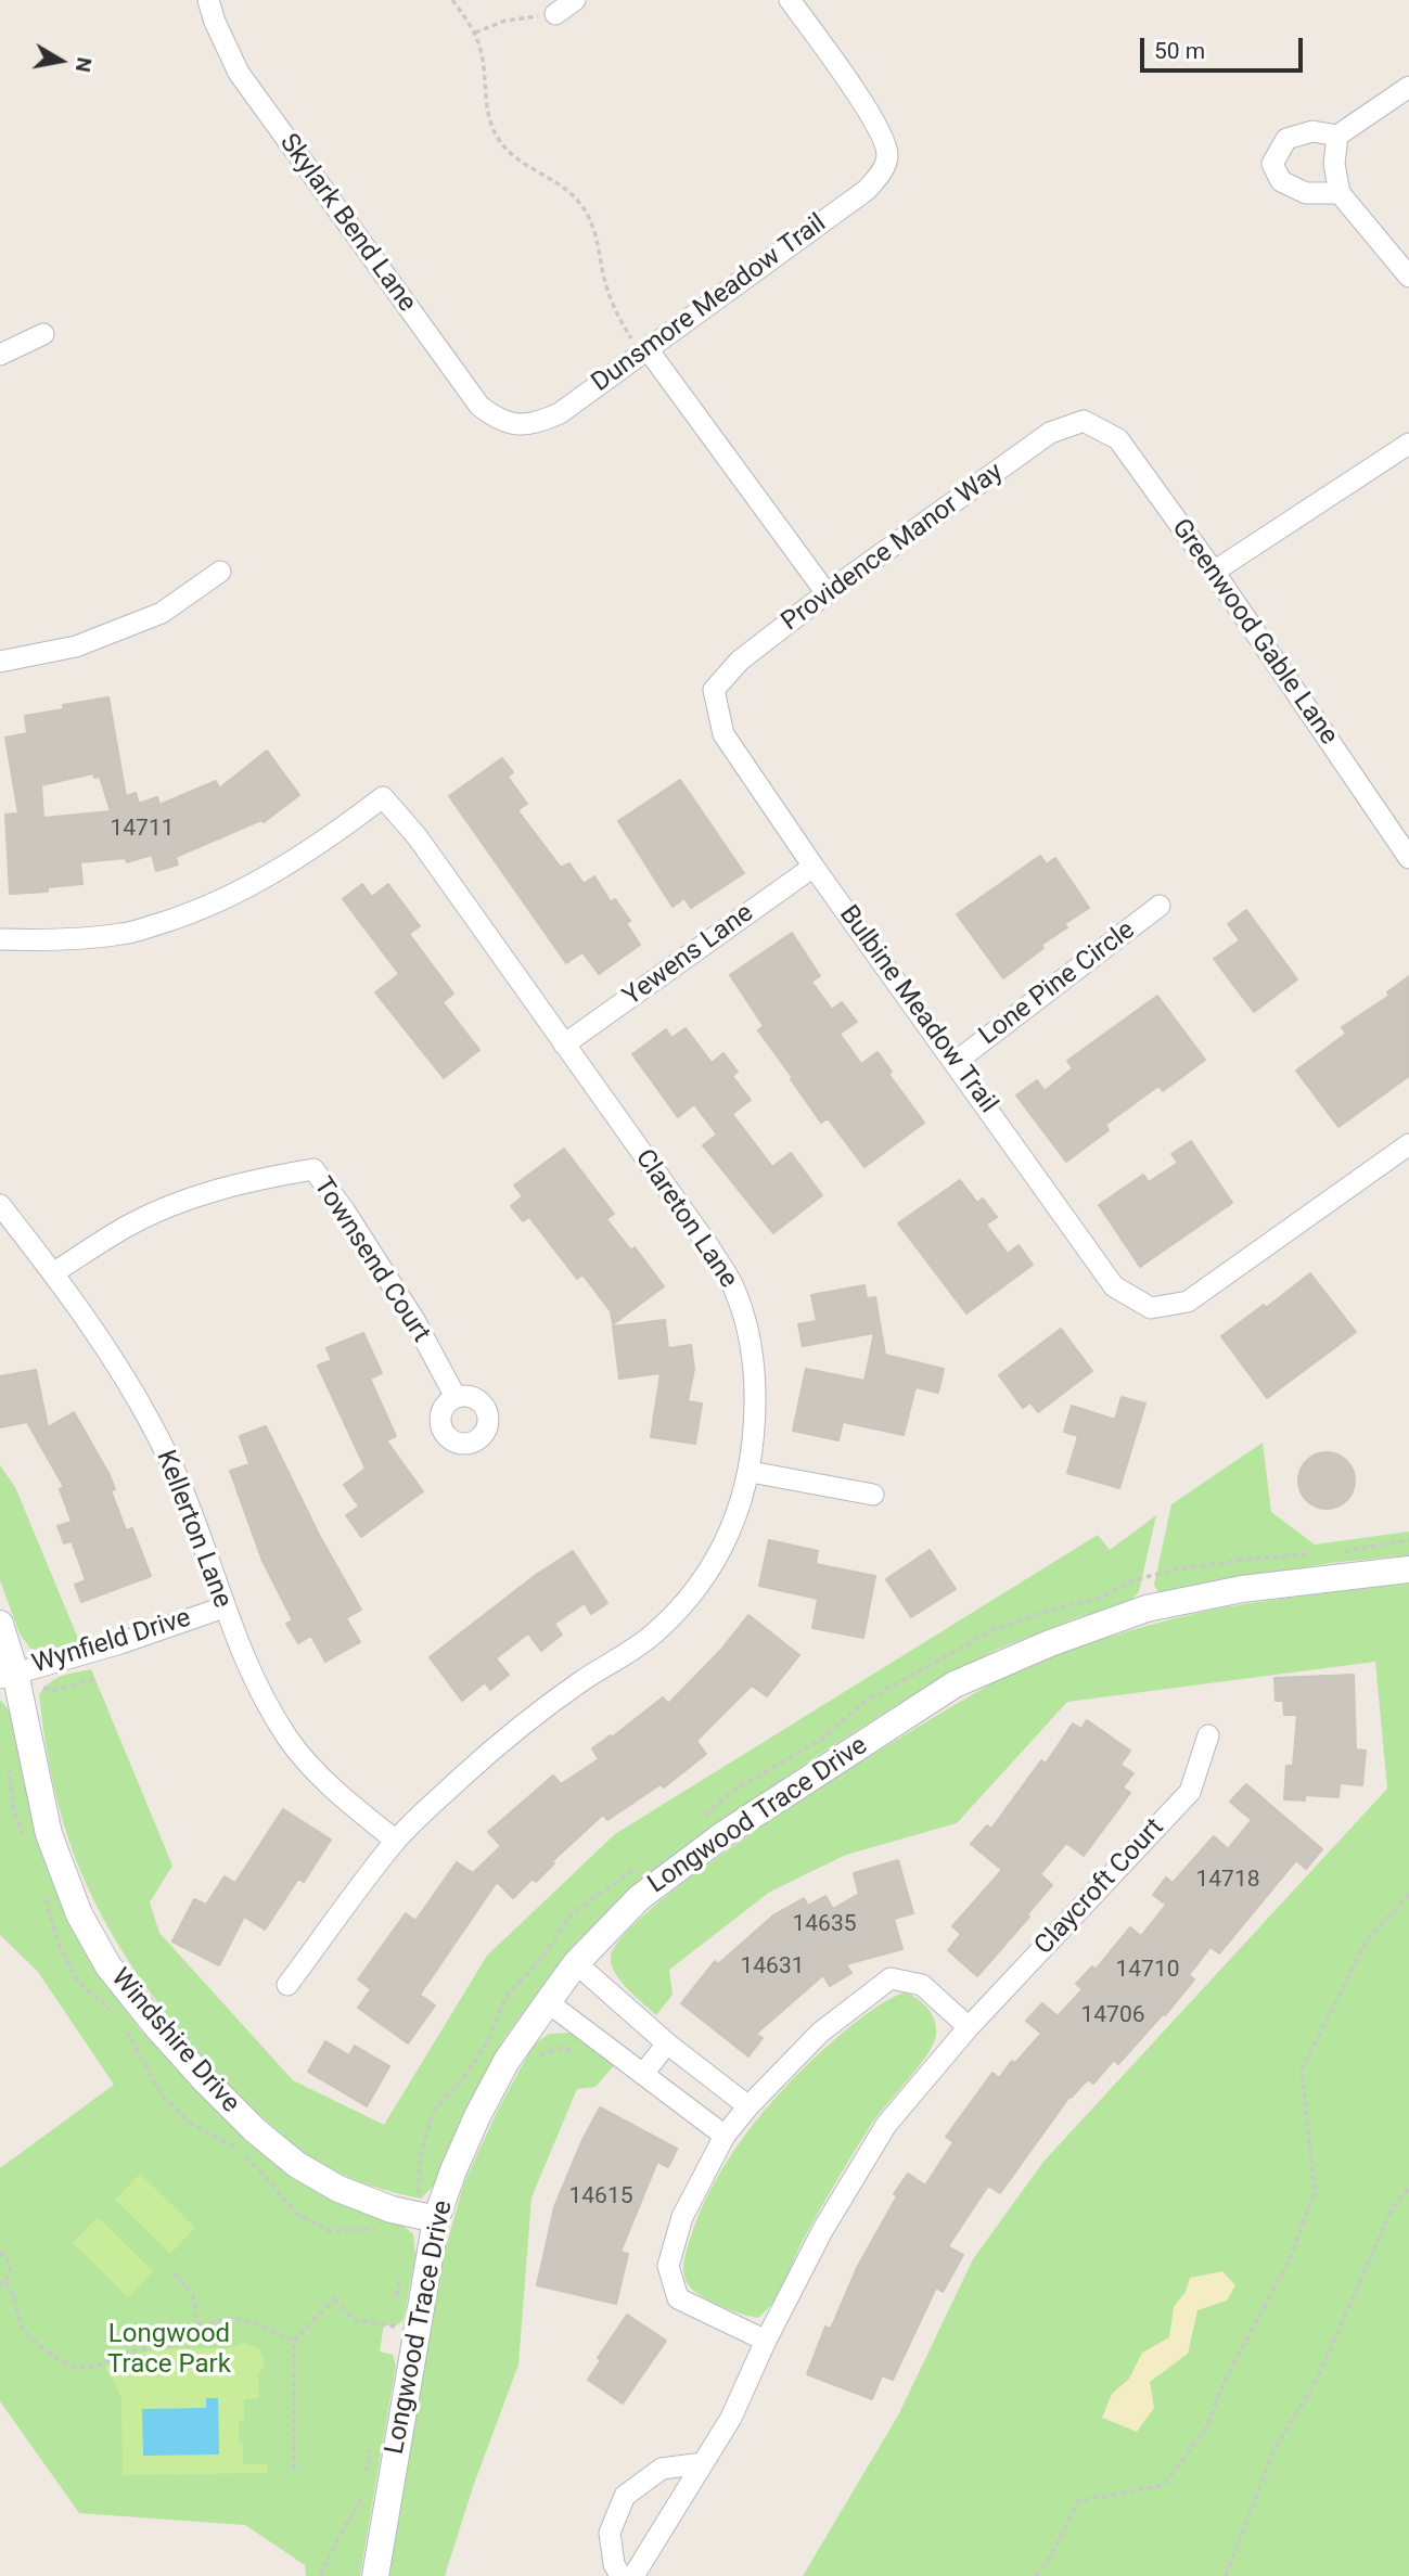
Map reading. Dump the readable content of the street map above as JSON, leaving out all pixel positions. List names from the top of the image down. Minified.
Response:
{"streets":{"street":["Skylark Bend Lane","Dunsmore Meadow Trail","Providence Manor Way","Greenwood Gable Lane","Yewens Lane","Lone Pine Circle","Bulbine Meadow Trail","Clareton Lane","Townsend Court","Kellerton Lane","Wynfield Drive","Longwood Trace Drive","Claycroft Court","Windshire Drive"]},"crossings":[["Skylark Bend Lane","Dunsmore Meadow Trail"],["Providence Manor Way","Greenwood Gable Lane"],["Providence Manor Way","Bulbine Meadow Trail"],["Yewens Lane","Bulbine Meadow Trail"],["Yewens Lane","Clareton Lane"],["Lone Pine Circle","Bulbine Meadow Trail"],["Clareton Lane","Kellerton Lane"],["Townsend Court","Kellerton Lane"],["Kellerton Lane","Wynfield Drive"],["Wynfield Drive","Windshire Drive"],["Longwood Trace Drive","Windshire Drive"]],"parks":["Longwood Trace Park"],"house_numbers":["14711","14718","14635","14631","14710","14706","14615"],"scale_bar":"50 m","north":"right"}
